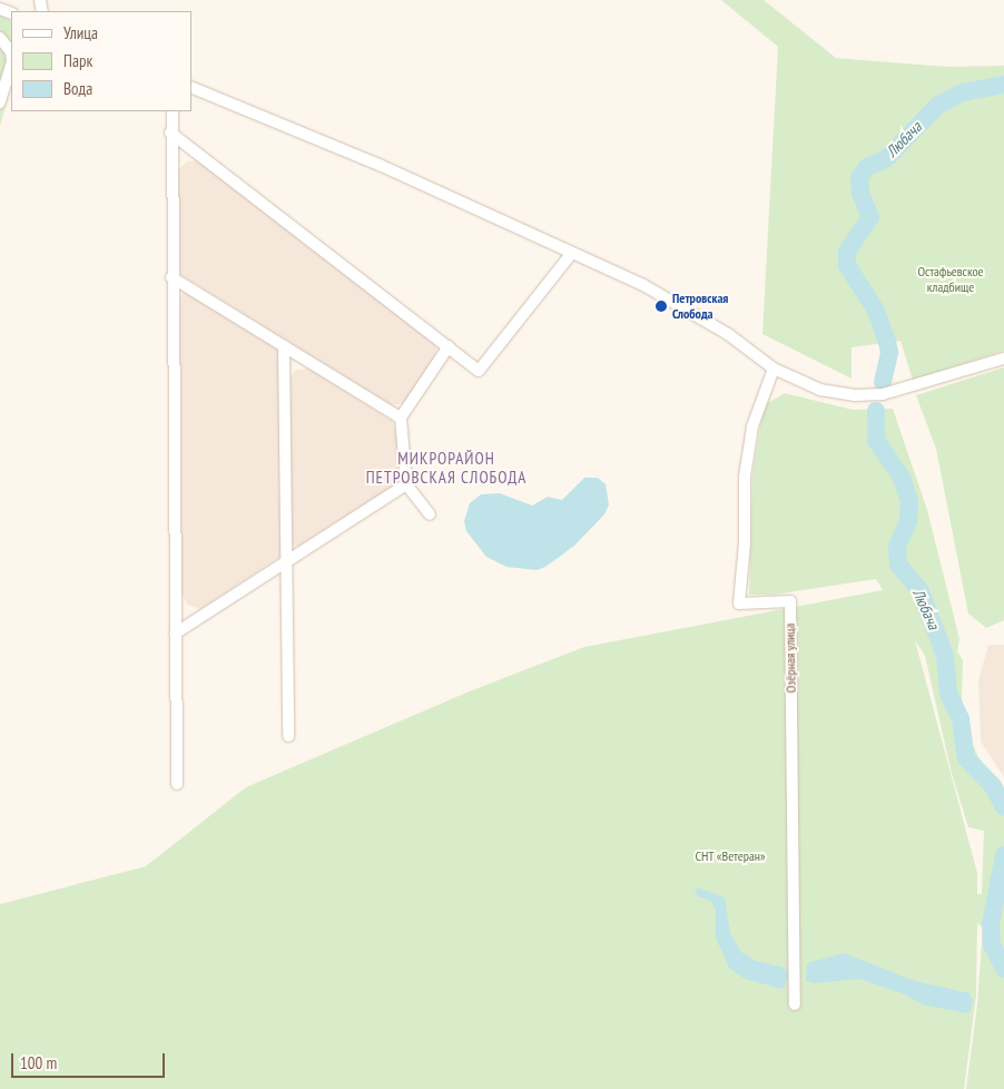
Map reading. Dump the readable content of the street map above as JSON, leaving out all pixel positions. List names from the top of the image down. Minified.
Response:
{"streets":{"street":["Озёрная улица"]},"districts":["МИКРОРАЙОН ПЕТРОВСКАЯ СЛОБОДА"],"water":["Любача"],"parks":["Остафьевское кладбище","СНТ «Ветеран»"],"places":["Петровская Слобода"],"legend":["Улица","Парк","Вода"],"scale_bar":"100 m"}
